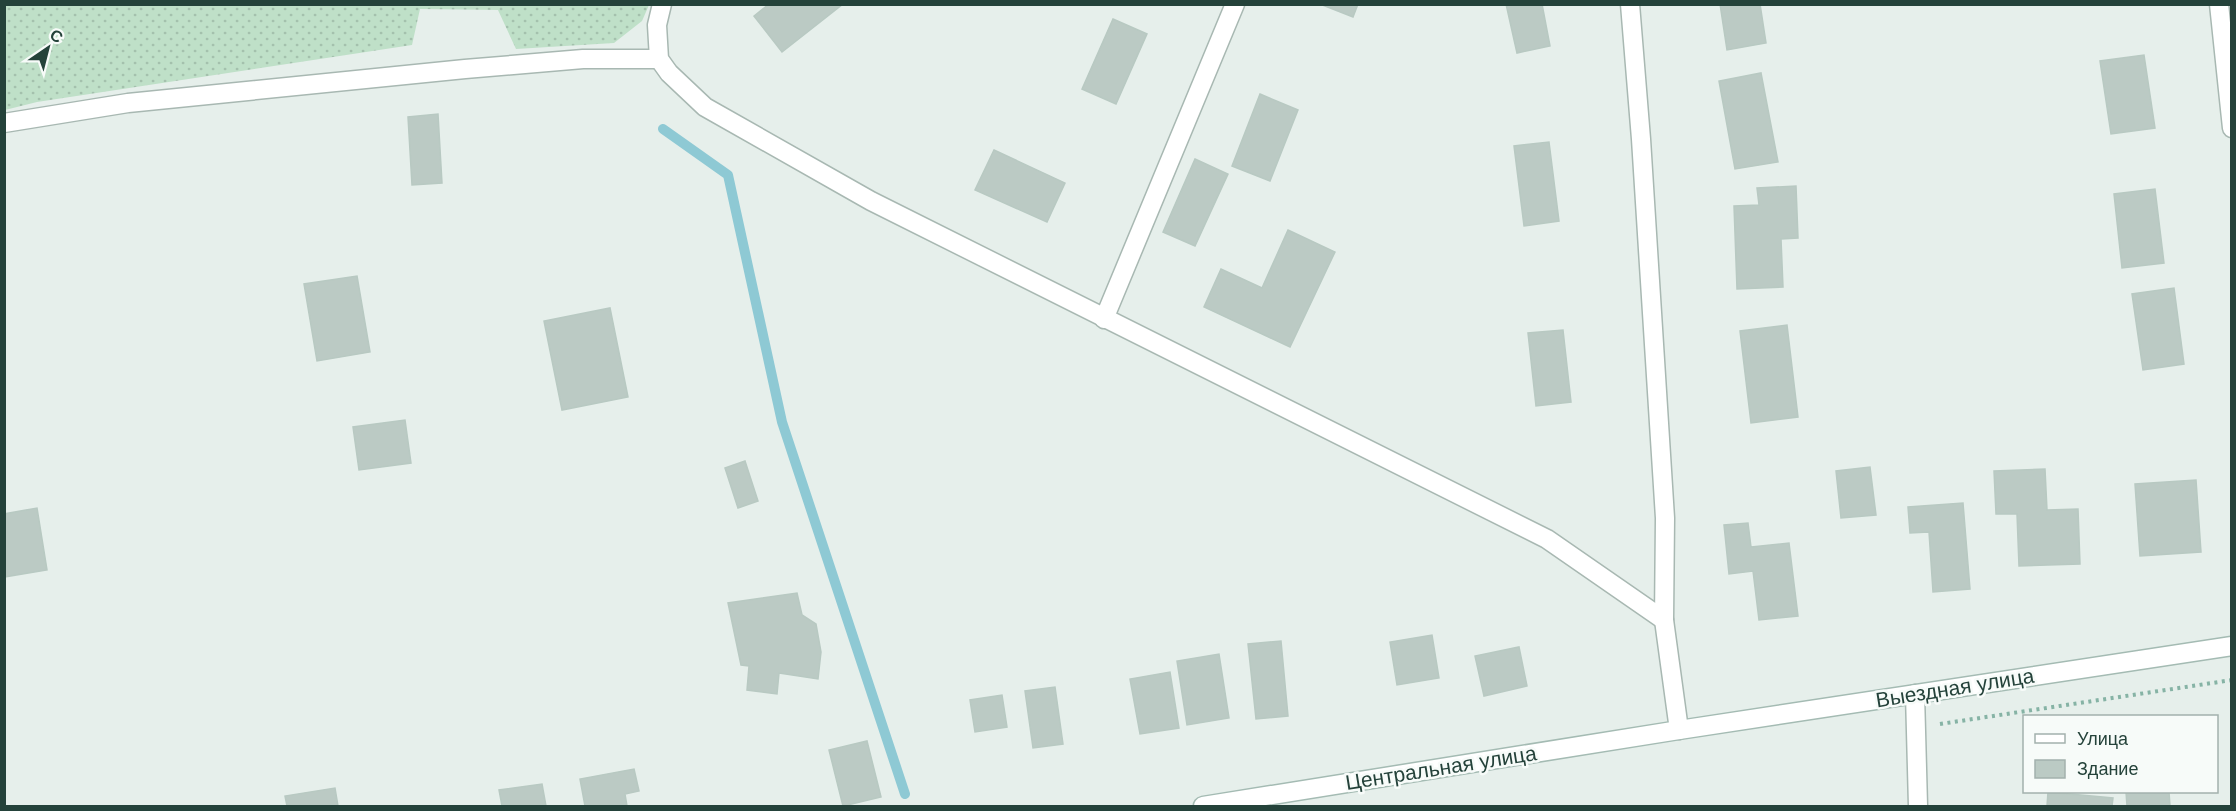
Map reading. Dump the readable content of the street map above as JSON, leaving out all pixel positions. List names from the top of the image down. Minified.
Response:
{"streets":{"street":["Выездная улица","Центральная улица"]},"crossings":[["Выездная улица","Центральная улица"]],"legend":["Улица","Здание"],"north":"top right"}
